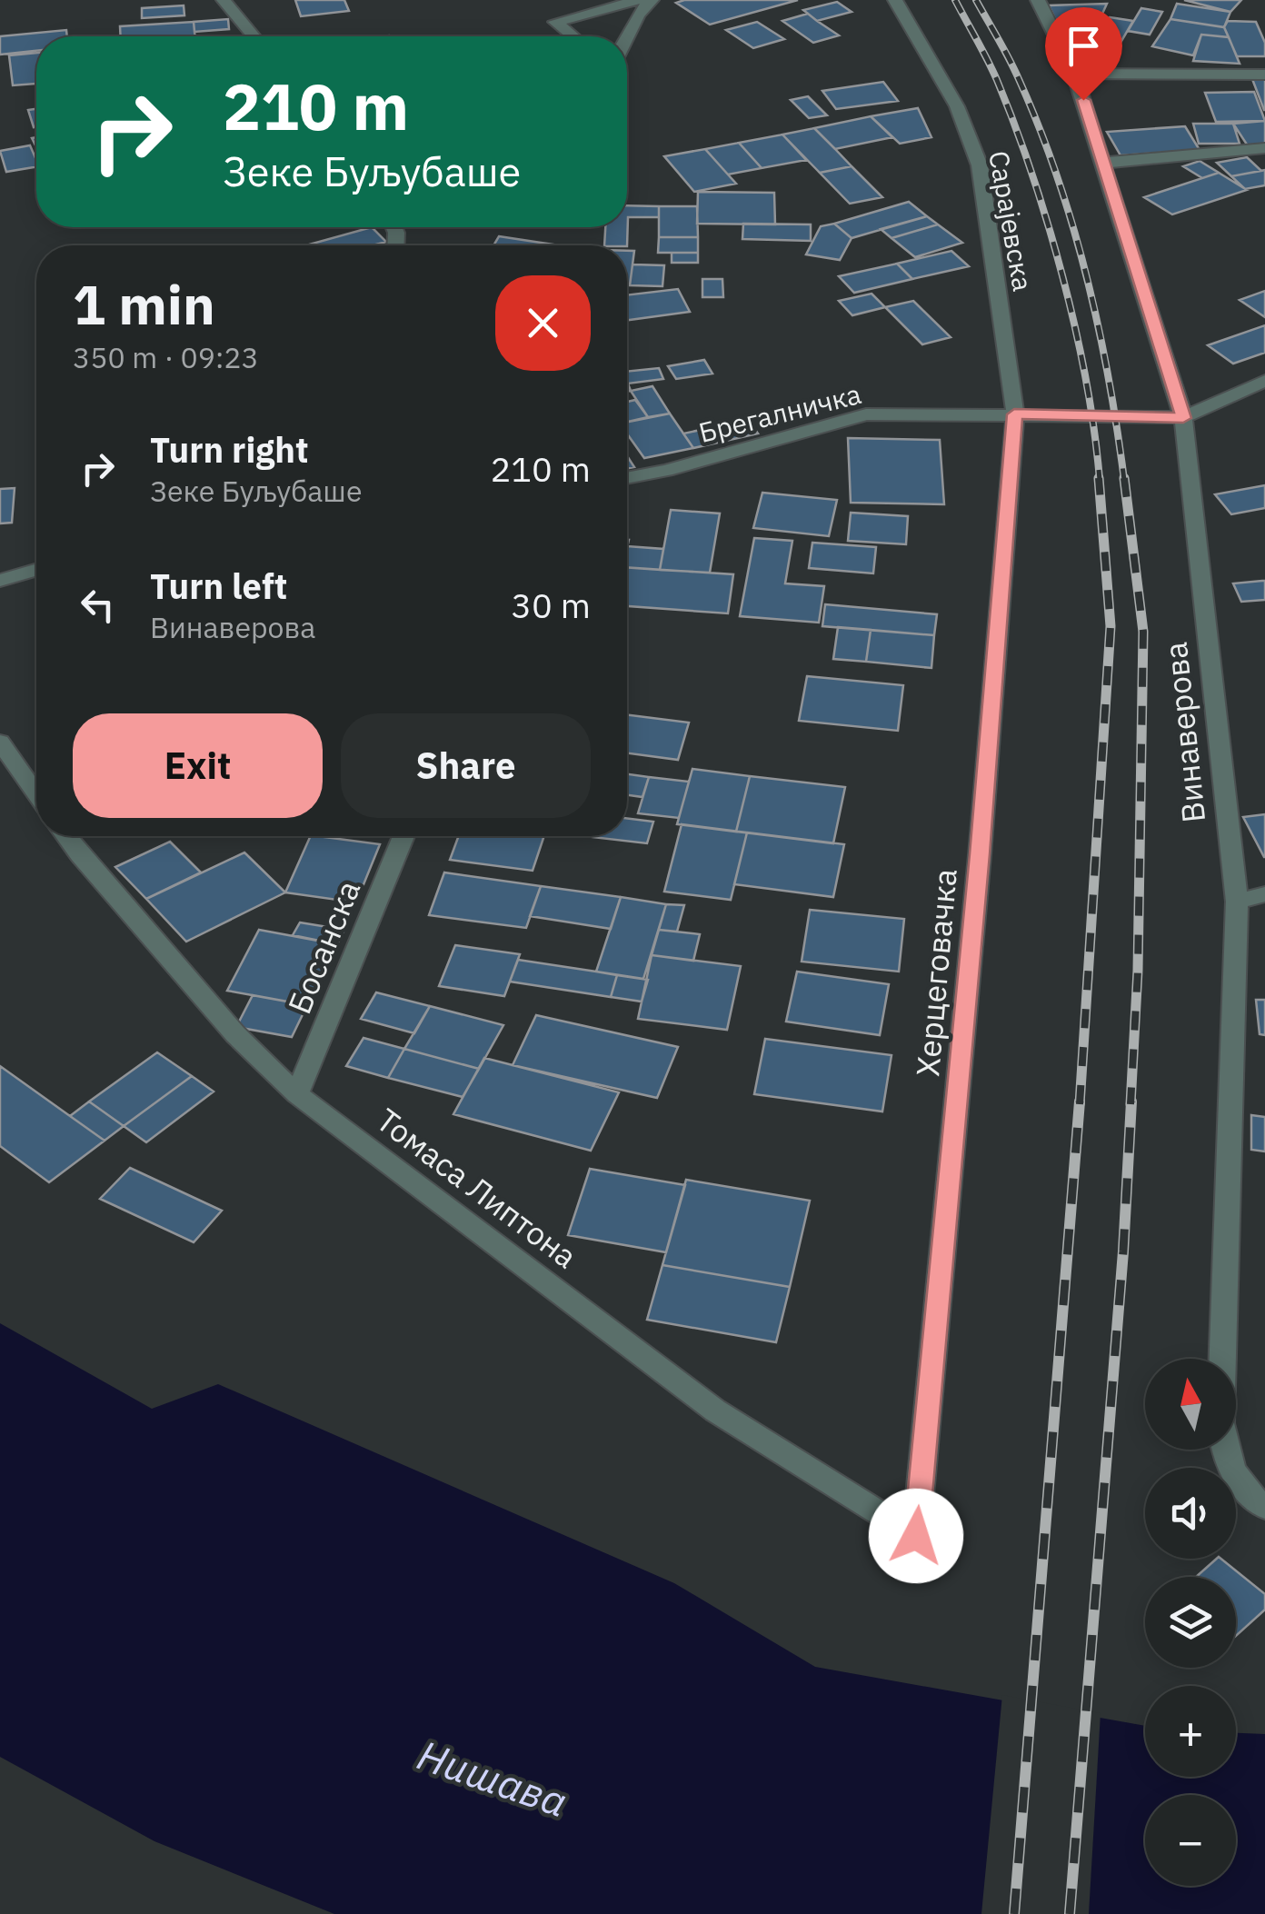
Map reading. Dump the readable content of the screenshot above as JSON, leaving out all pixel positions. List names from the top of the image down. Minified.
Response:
{"streets":{"street":["Сарајевска","Брегалничка","Винаверова","Босанска","Херцеговачка","Томаса Липтона"]},"crossings":[["Сарајевска","Брегалничка"],["Сарајевска","Херцеговачка"],["Брегалничка","Винаверова"],["Брегалничка","Херцеговачка"],["Босанска","Томаса Липтона"],["Херцеговачка","Томаса Липтона"]],"water":["Нишава"],"north":"top","page":{"turn":["210 m","Зеке Буљубаше"],"heading":["1 min","350 m · 09:23"],"list":[{"name":"Turn right","note":"Зеке Буљубаше","value":"210 m"},{"name":"Turn left","note":"Винаверова","value":"30 m"}],"buttons":["Exit","Share"],"map_buttons":["+","−"]}}
